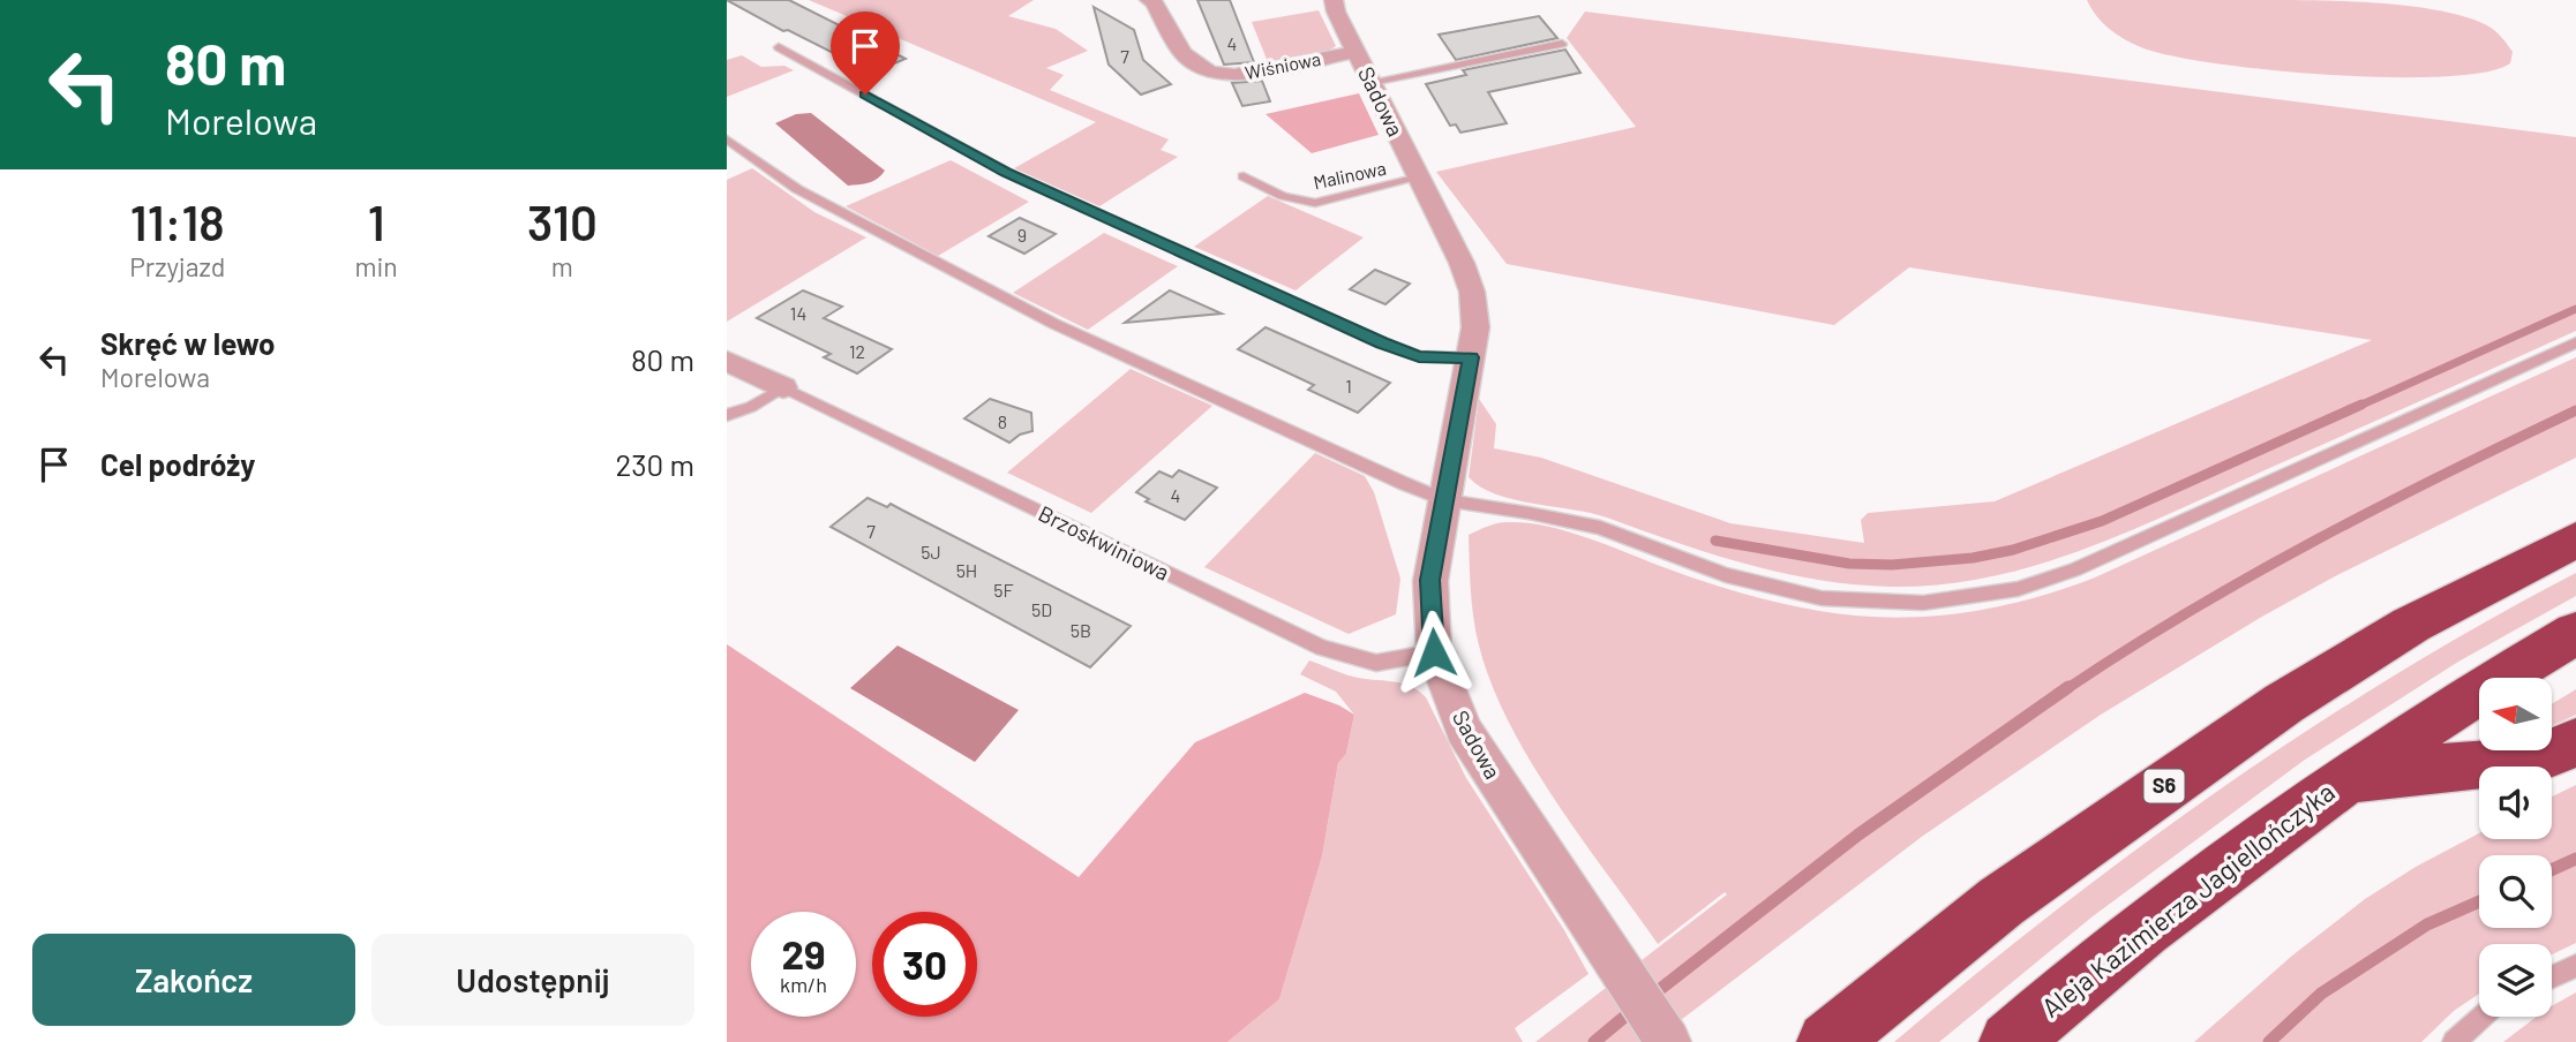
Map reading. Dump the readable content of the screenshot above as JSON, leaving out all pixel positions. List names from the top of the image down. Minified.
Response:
{"streets":{"highway":["S6","Aleja Kazimierza Jagiellończyka"],"street":["Wiśniowa","Sadowa","Brzoskwiniowa"],"lane":["Malinowa"]},"crossings":[["Wiśniowa","Sadowa"],["Sadowa","Malinowa"],["Sadowa","Brzoskwiniowa"]],"house_numbers":["4","7","9","14","12","1","8","4","7","5J","5H","5F","5D","5B"],"north":"left","page":{"turn":["80 m","Morelowa"],"eta":["11:18","Przyjazd","1","min","310","m"],"list":[{"name":"Skręć w lewo","note":"Morelowa","value":"80 m"},{"name":"Cel podróży","value":"230 m"}],"speed":"29 km/h","limit":"30","buttons":["Zakończ","Udostępnij"]}}
